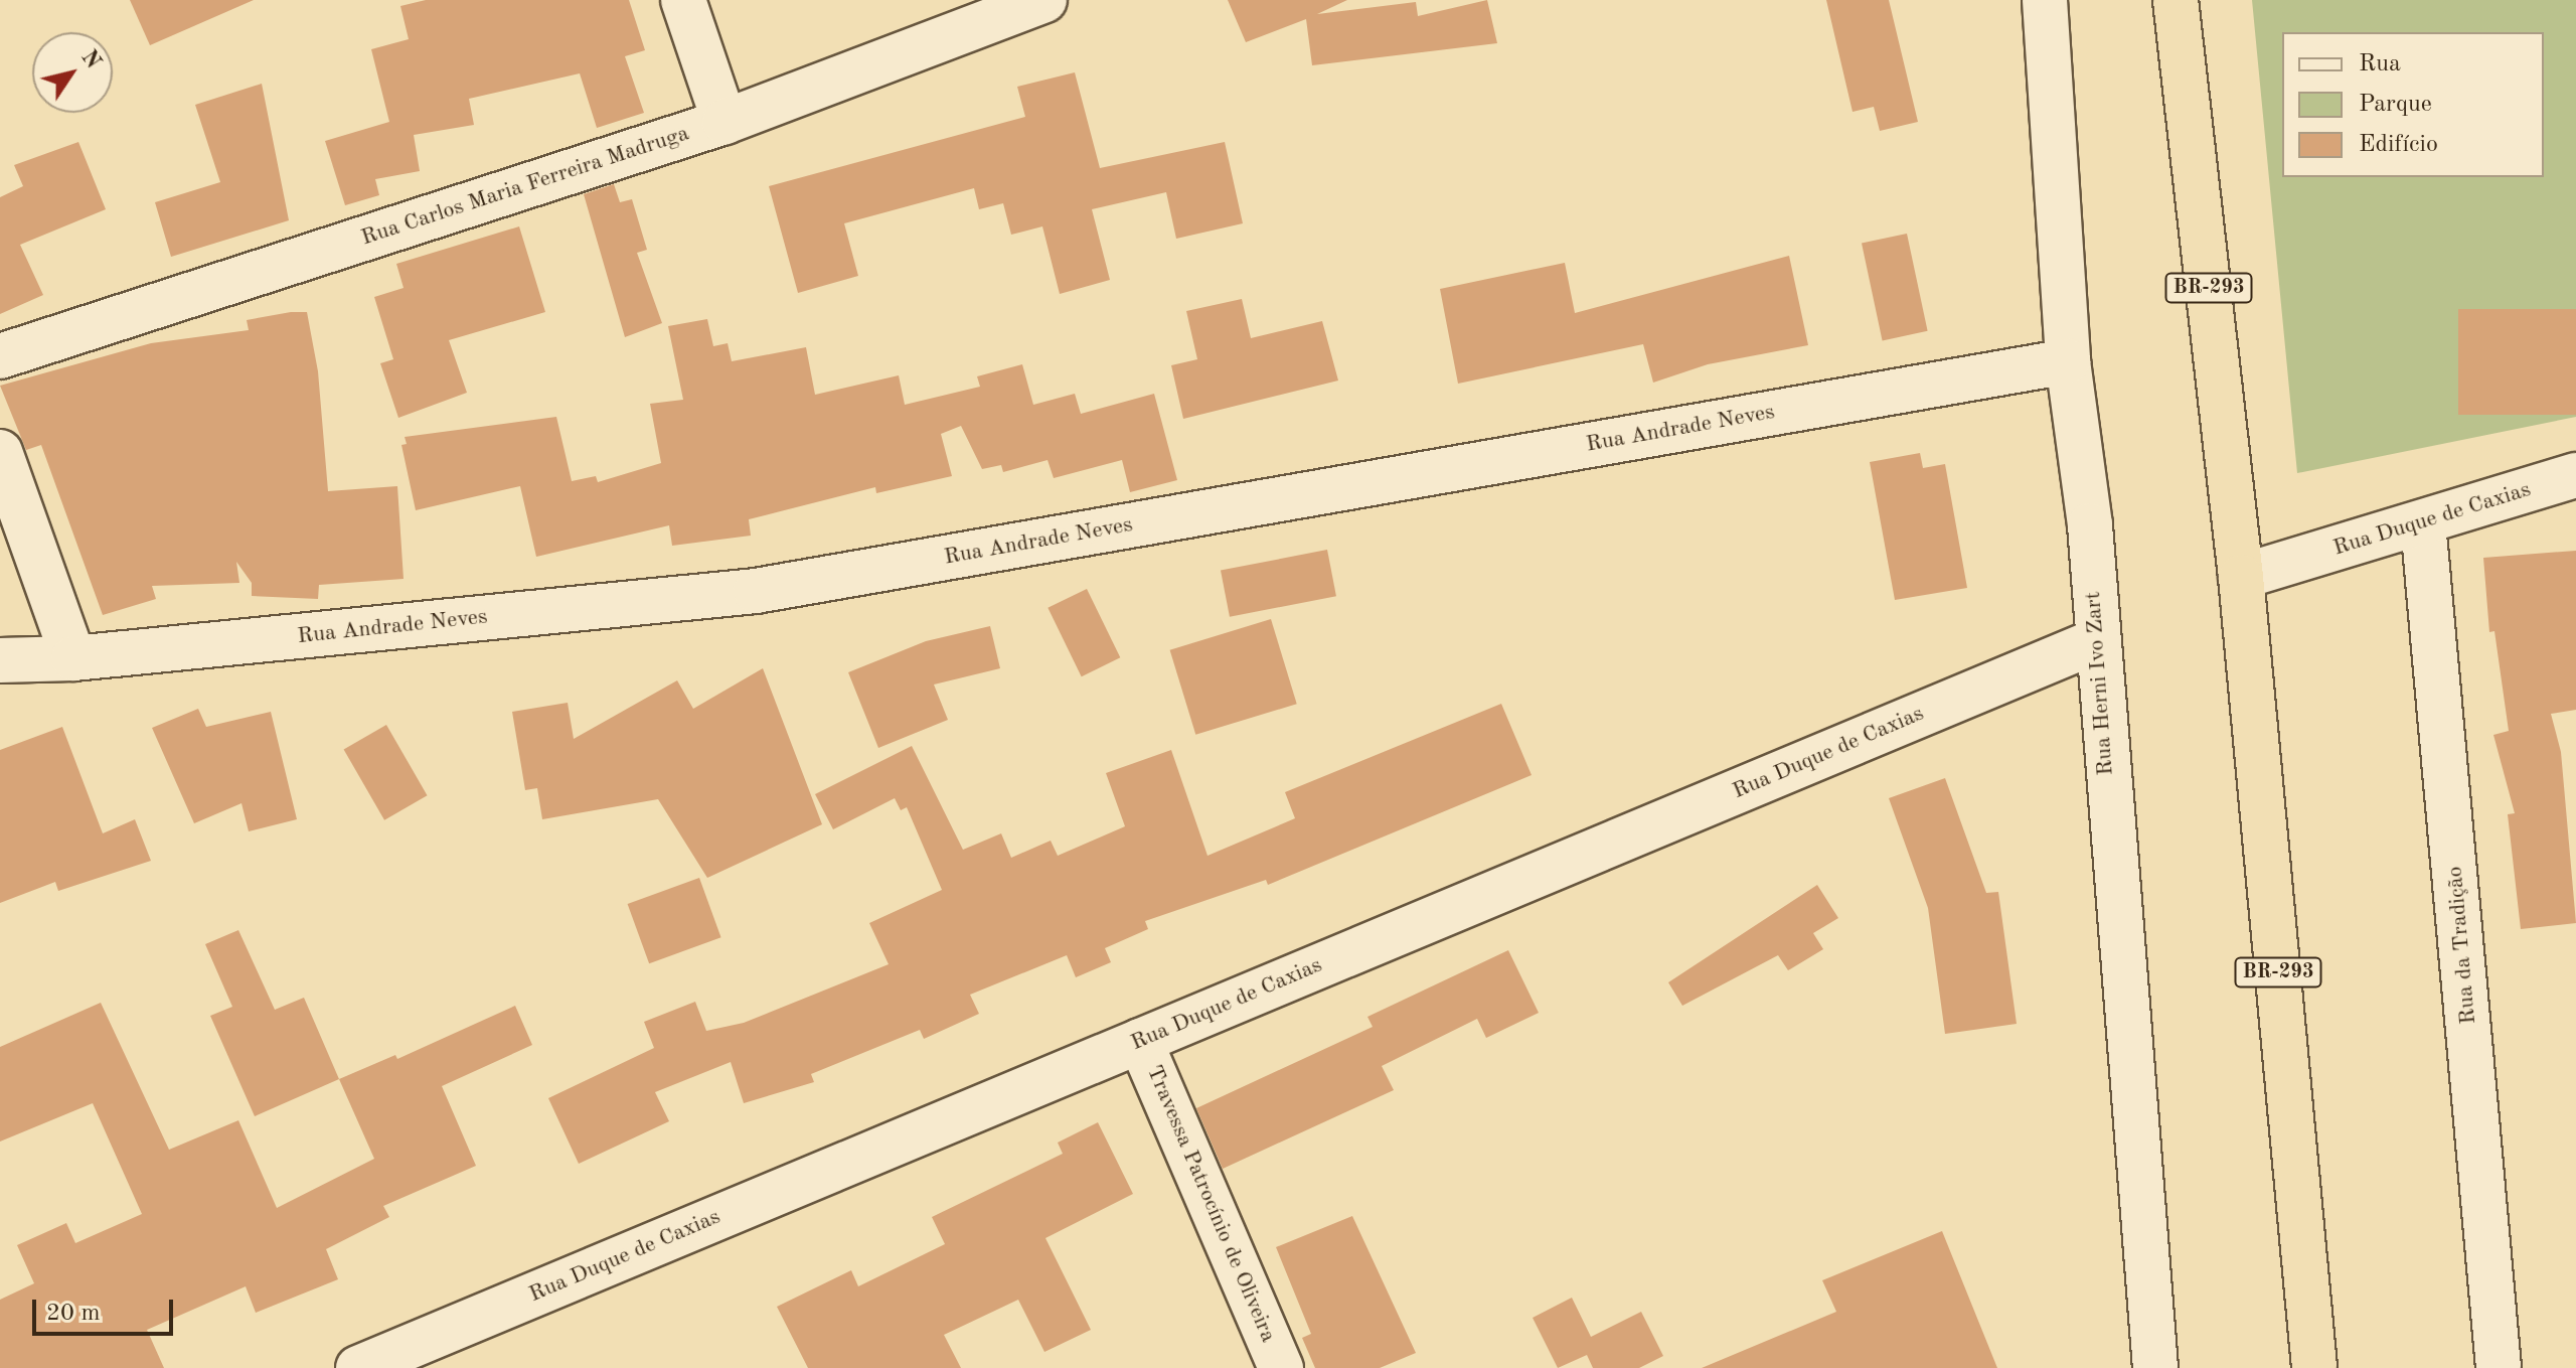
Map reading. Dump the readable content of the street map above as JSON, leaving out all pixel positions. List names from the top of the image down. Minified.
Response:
{"streets":{"highway":["BR-293"],"street":["Rua Carlos Maria Ferreira Madruga","Rua Andrade Neves","Rua Duque de Caxias","Rua Herni Ivo Zart","Rua da Tradição","Travessa Patrocínio de Oliveira"]},"crossings":[["BR-293","Rua Duque de Caxias"],["Rua Andrade Neves","Rua Herni Ivo Zart"],["Rua Duque de Caxias","Rua Herni Ivo Zart"],["Rua Duque de Caxias","Rua da Tradição"],["Rua Duque de Caxias","Travessa Patrocínio de Oliveira"]],"legend":["Rua","Parque","Edifício"],"scale_bar":"20 m","north":"top right"}
